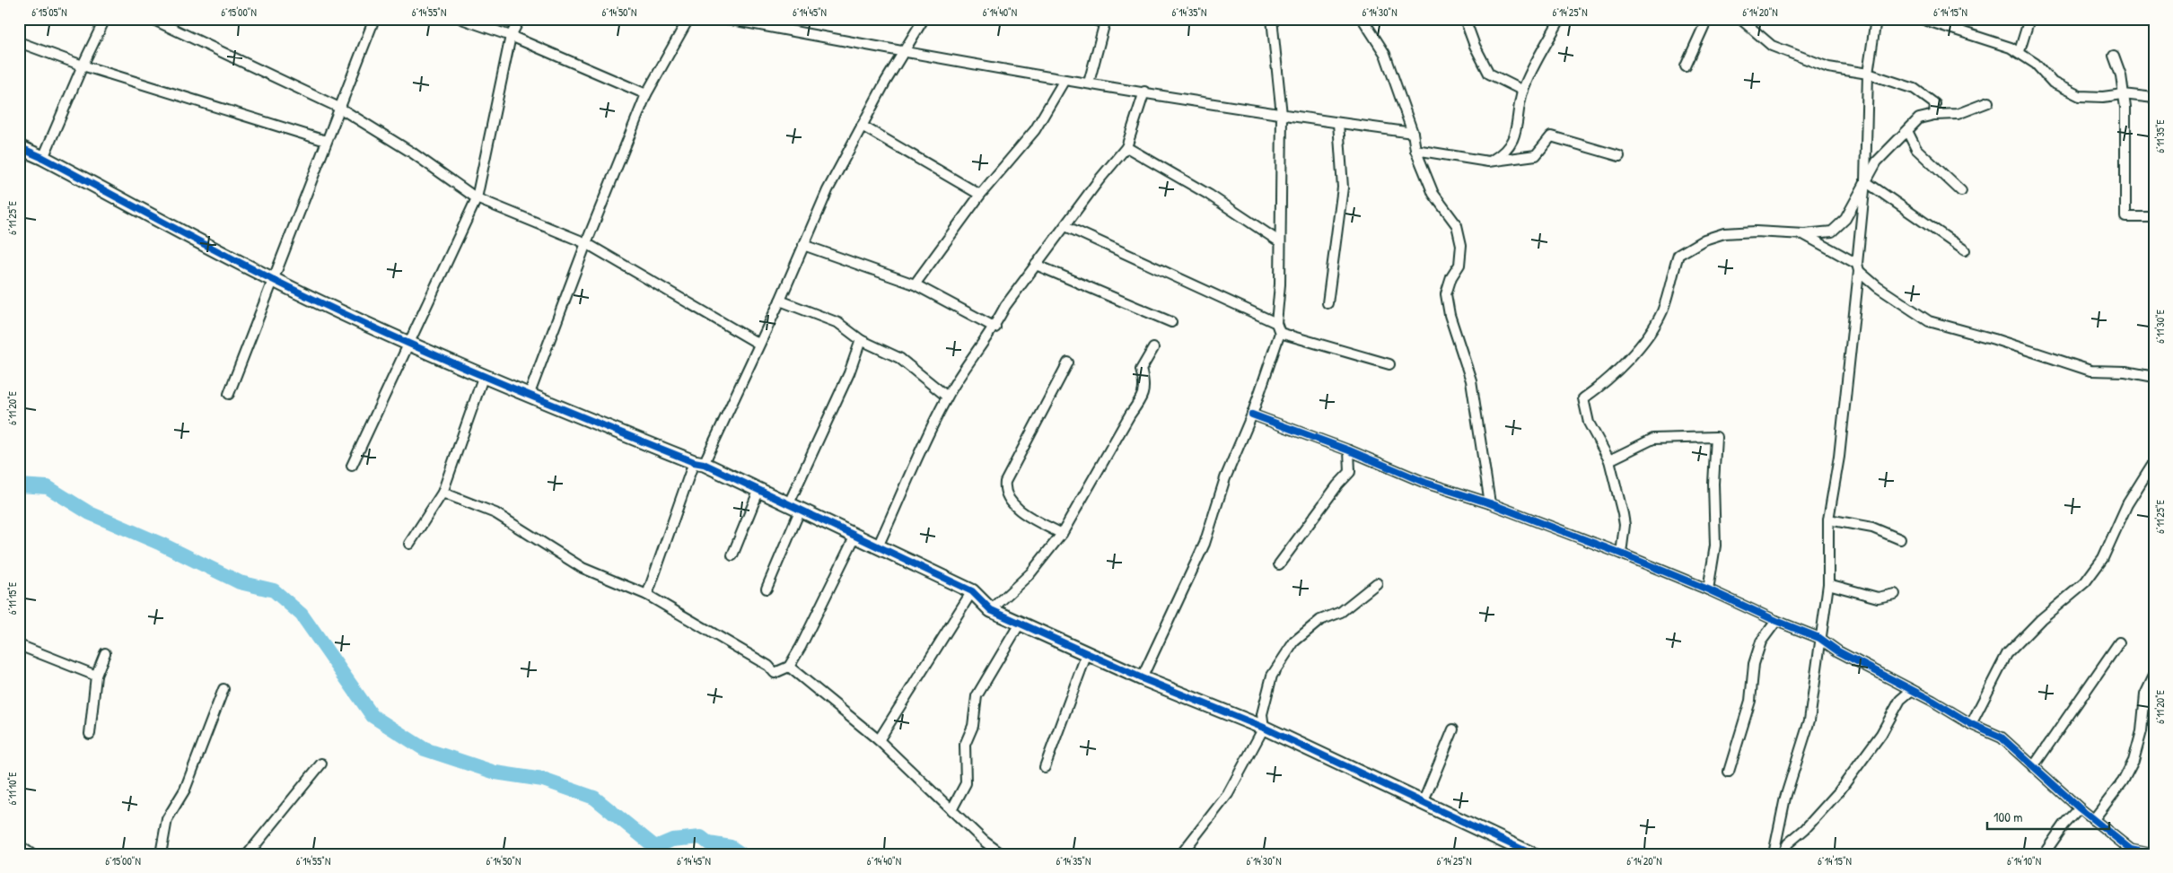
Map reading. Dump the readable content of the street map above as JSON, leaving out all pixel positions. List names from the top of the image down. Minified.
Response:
{"scale_bar":"100 m","coordinates":["6°15'05\"N","6°15'00\"N","6°14'55\"N","6°14'50\"N","6°14'45\"N","6°14'40\"N","6°14'35\"N","6°14'30\"N","6°14'25\"N","6°14'20\"N","6°14'15\"N","6°11'35\"E","6°11'25\"E","6°11'30\"E","6°11'20\"E","6°11'15\"E","6°11'10\"E","6°14'10\"N"]}
